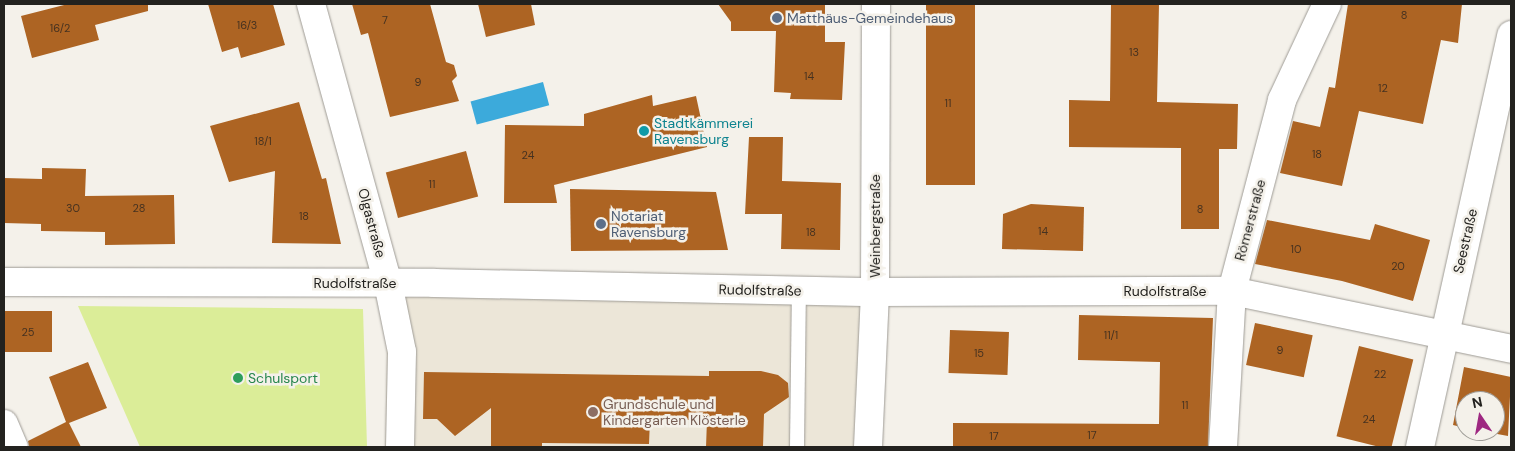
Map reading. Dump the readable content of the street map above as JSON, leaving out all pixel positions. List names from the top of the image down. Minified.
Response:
{"streets":{"street":["Römerstraße","Olgastraße","Weinbergstraße","Seestraße","Rudolfstraße"]},"crossings":[["Römerstraße","Rudolfstraße"],["Olgastraße","Rudolfstraße"],["Weinbergstraße","Rudolfstraße"],["Seestraße","Rudolfstraße"]],"places":["Matthäus-Gemeindehaus","Stadtkämmerei Ravensburg","Notariat Ravensburg","Schulsport","Grundschule und Kindergarten Klösterle"],"house_numbers":["8","7","16/3","16/2","13","14","9","12","11","18/1","18","24","11","30","28","8","18","14","18","10","20","25","11/1","9","15","22","11","24","17","17"],"north":"top"}
